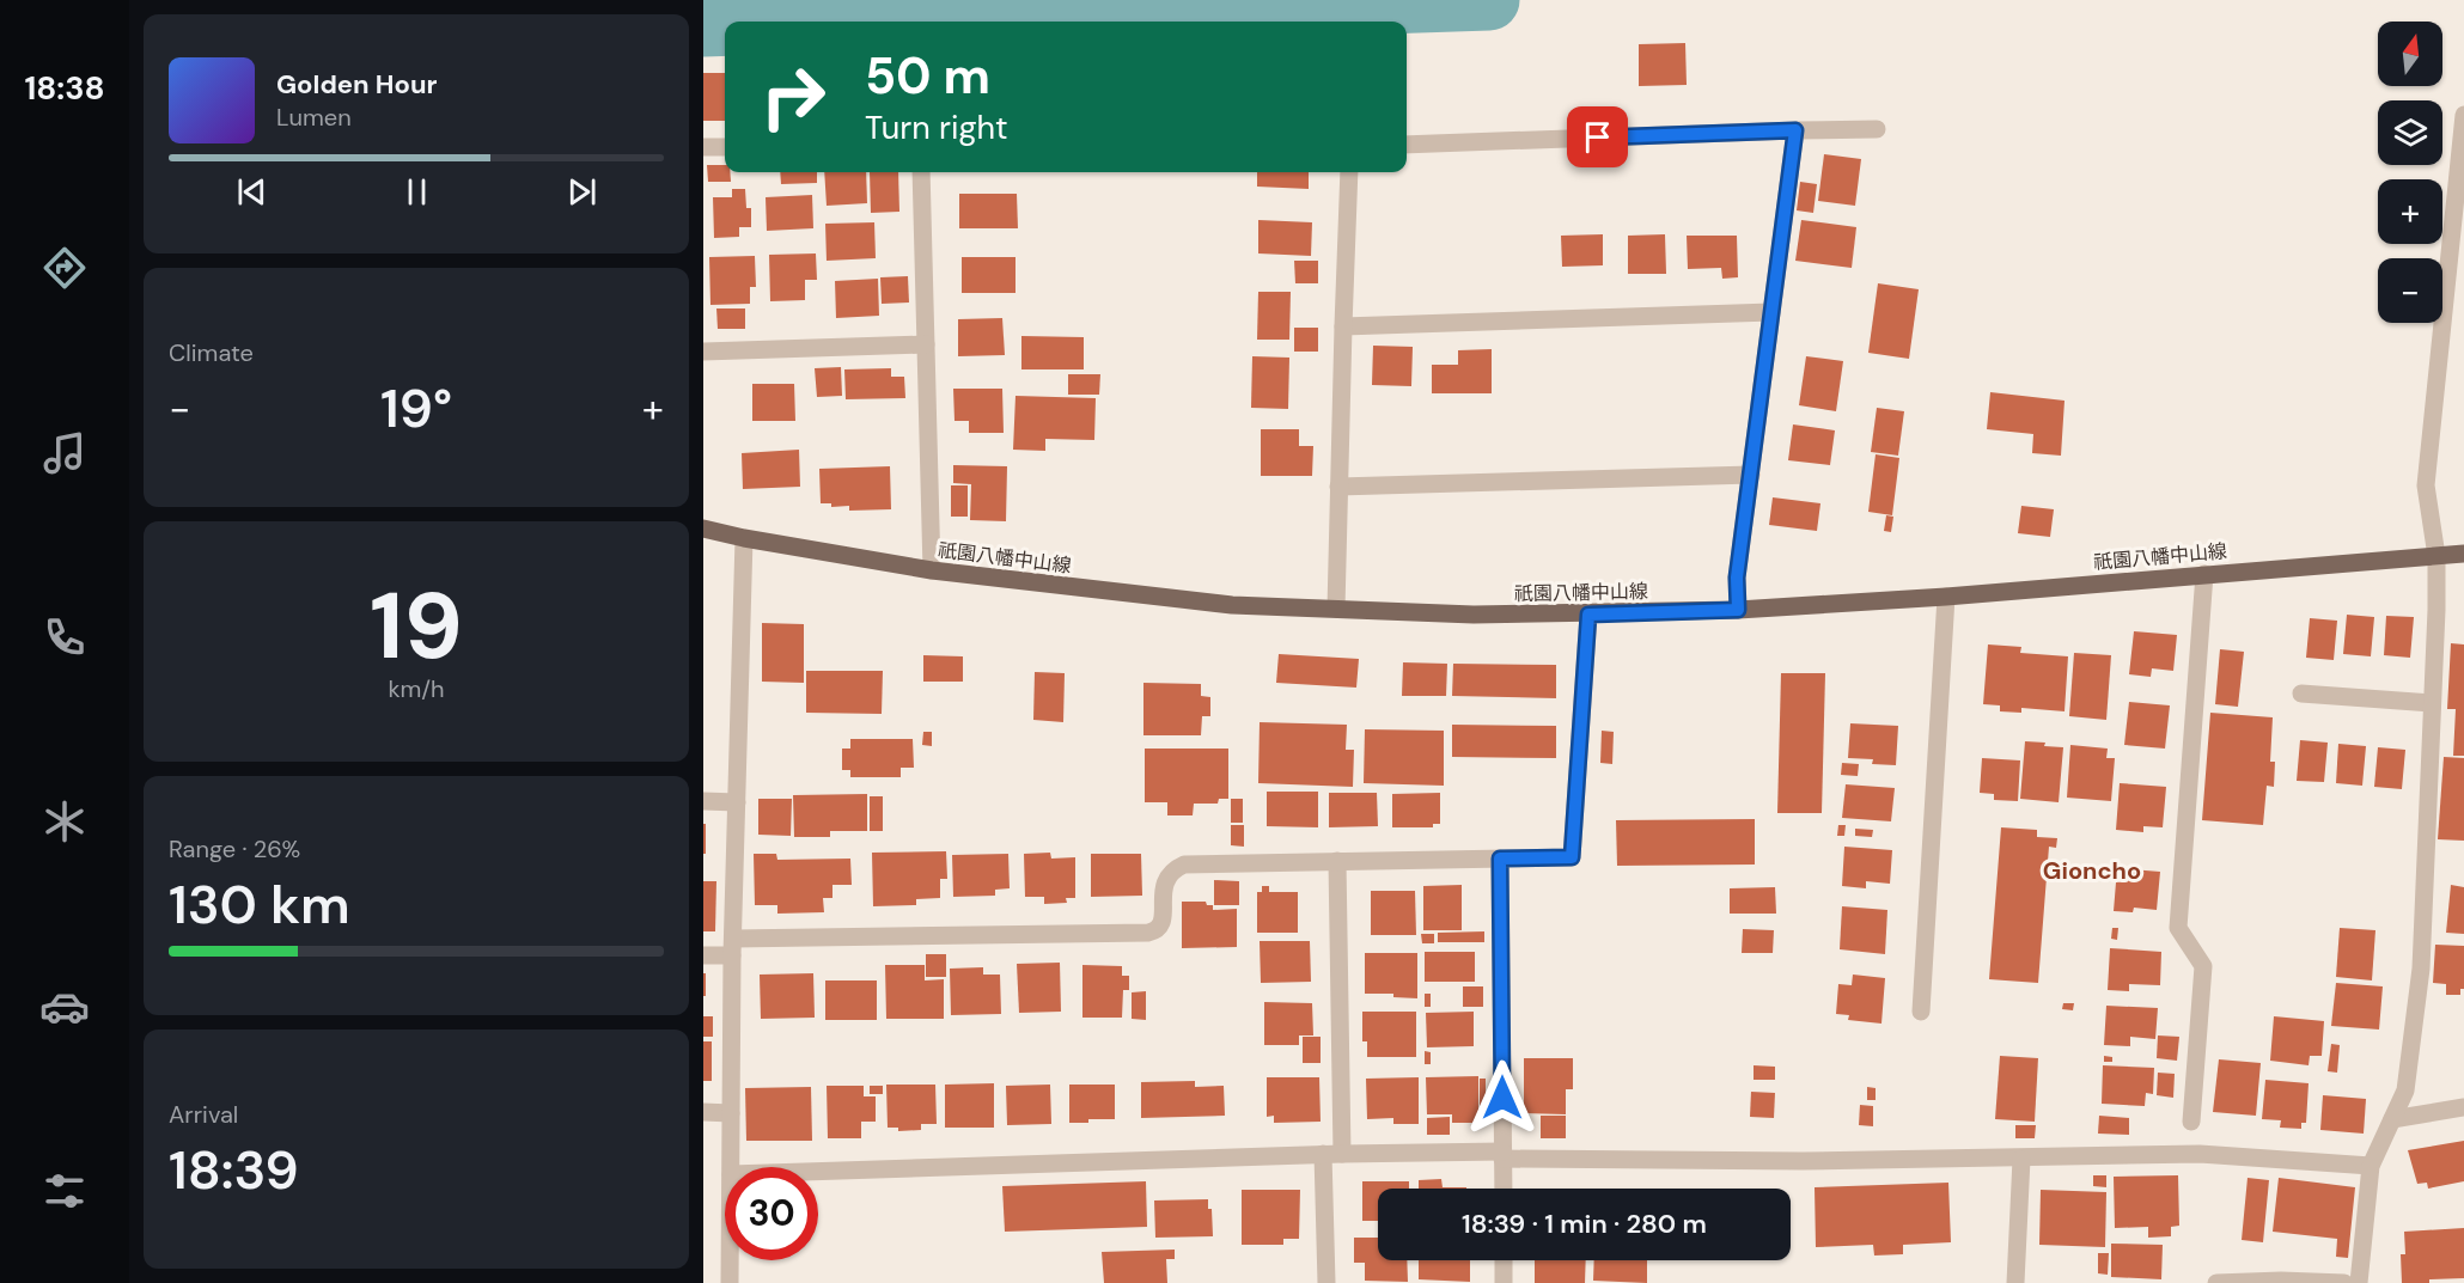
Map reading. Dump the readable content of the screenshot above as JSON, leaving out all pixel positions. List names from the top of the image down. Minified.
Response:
{"streets":{"main road":["祇園八幡中山線"]},"districts":["Gioncho"],"north":"top","page":{"tabs":"18:38","map_buttons":["+","−"],"turn":["50 m","Turn right"],"song":["Golden Hour","Lumen"],"tile":["Climate",["19","km/h"],["Range · 26%","130 km"],["Arrival","18:39"]],"heat":["−","19°","+"],"limit":"30","trip":"18:39 · 1 min · 280 m"}}
